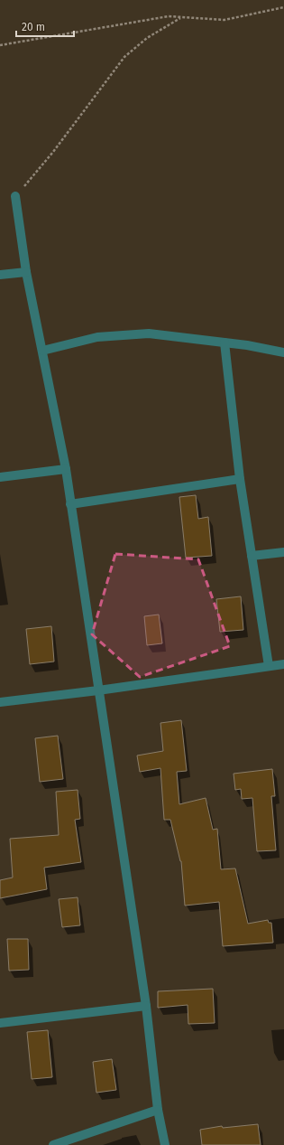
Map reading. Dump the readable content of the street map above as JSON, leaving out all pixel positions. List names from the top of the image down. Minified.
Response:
{"scale_bar":"20 m"}
